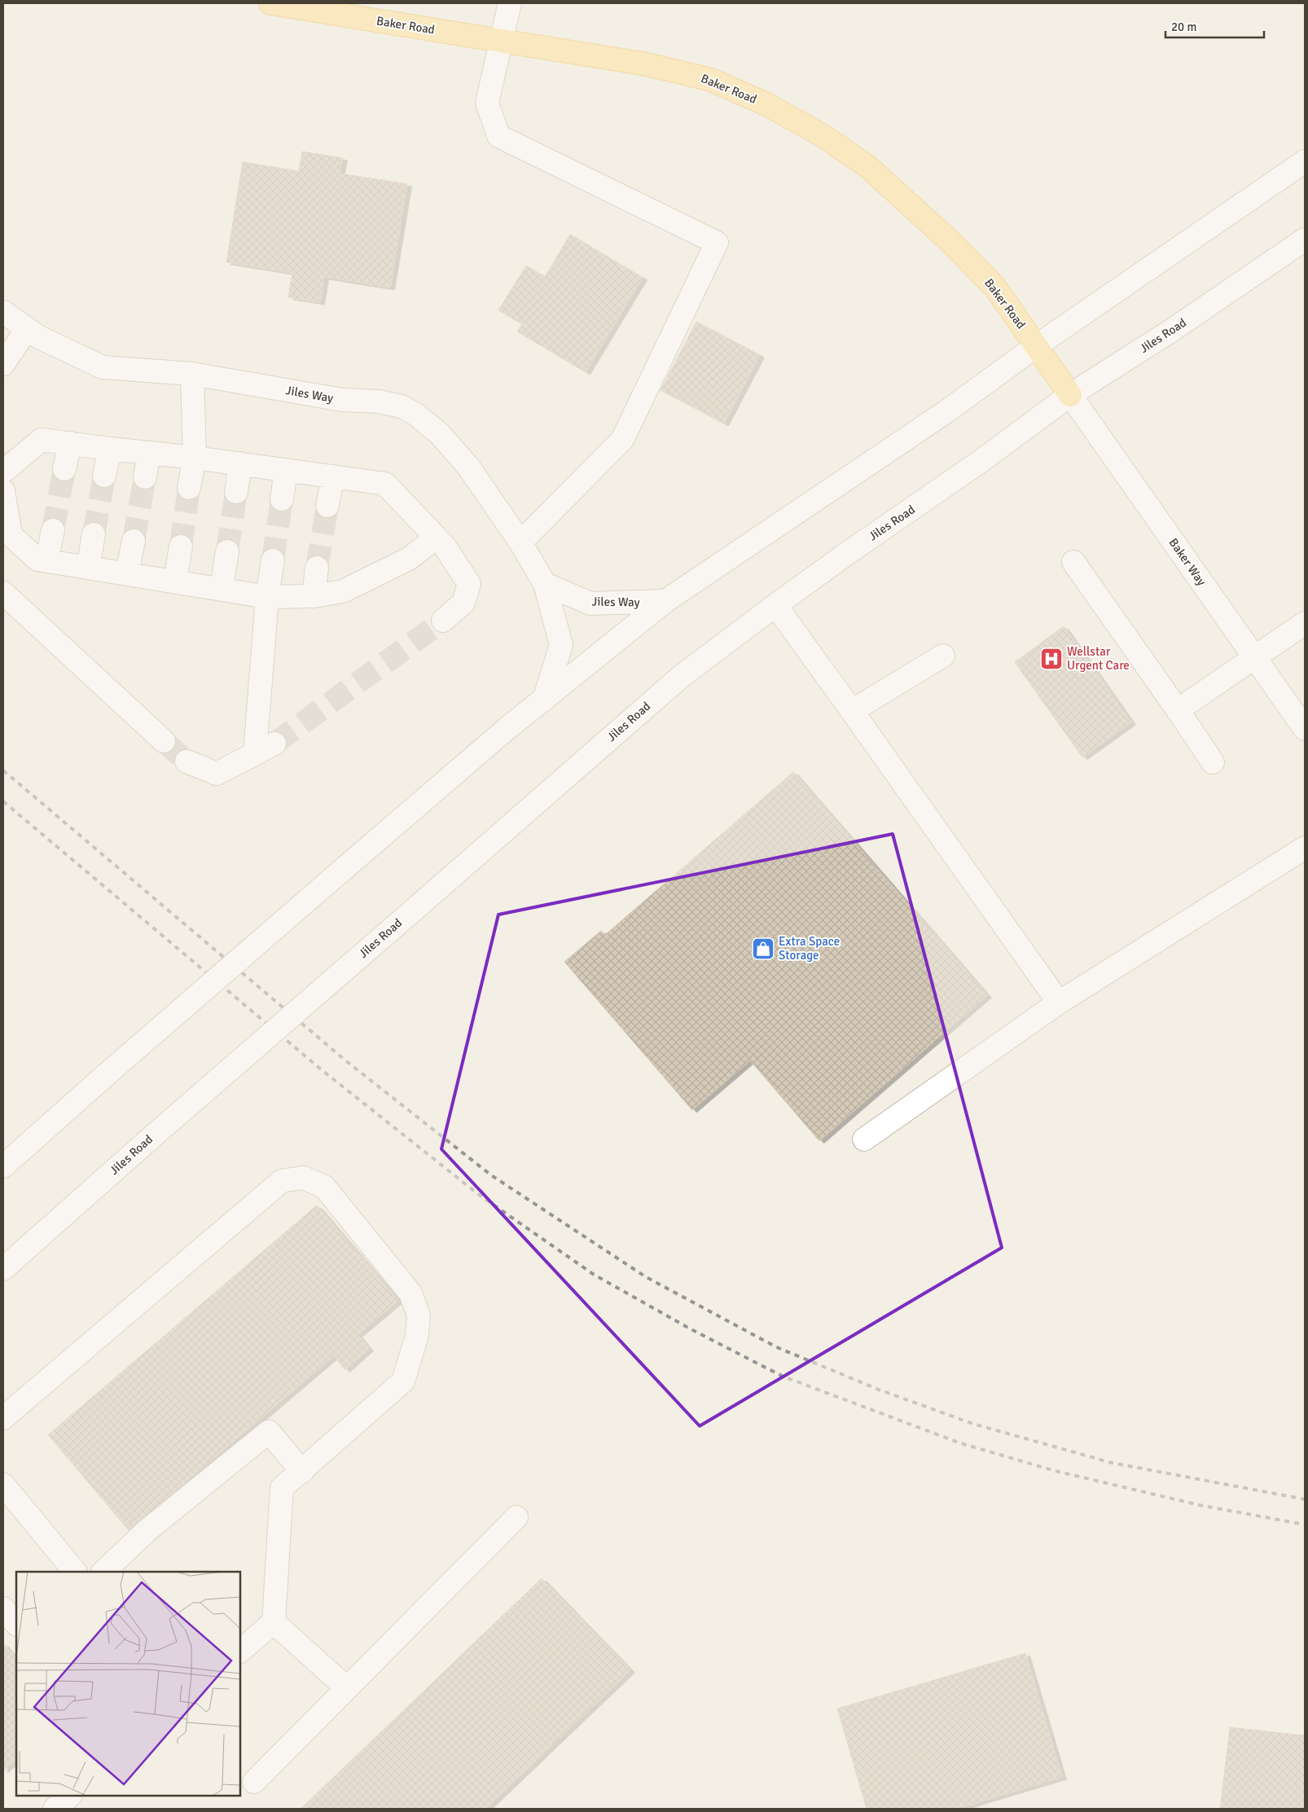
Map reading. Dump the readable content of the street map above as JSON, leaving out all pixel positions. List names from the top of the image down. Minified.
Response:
{"streets":{"main road":["Baker Road"],"street":["Jiles Road","Jiles Way","Baker Way"]},"crossings":[["Baker Road","Jiles Road"],["Baker Road","Baker Way"],["Jiles Road","Baker Way"]],"places":{"hospital":["Wellstar Urgent Care"],"shop":["Extra Space Storage"]},"scale_bar":"20 m"}
